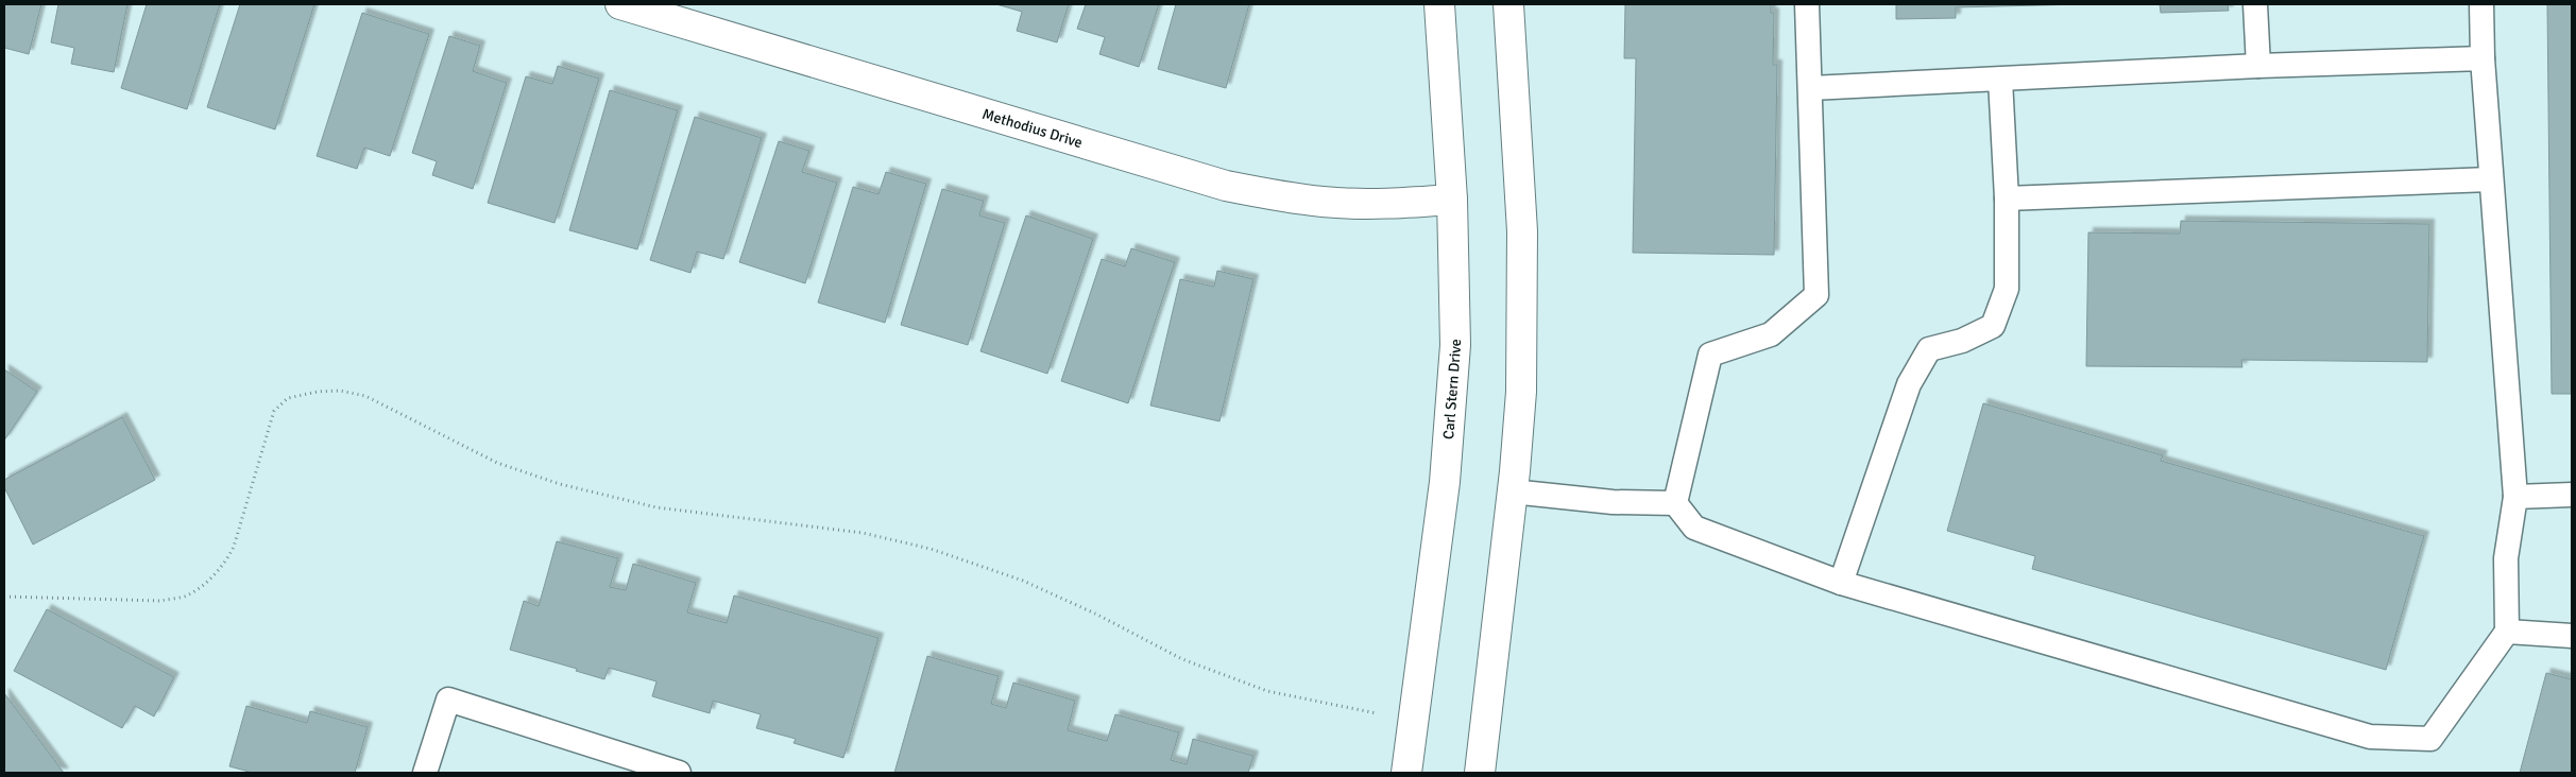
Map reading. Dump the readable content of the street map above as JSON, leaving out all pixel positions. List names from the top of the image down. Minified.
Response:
{"streets":{"street":["Methodius Drive","Carl Stern Drive"]},"crossings":[["Methodius Drive","Carl Stern Drive"]]}
